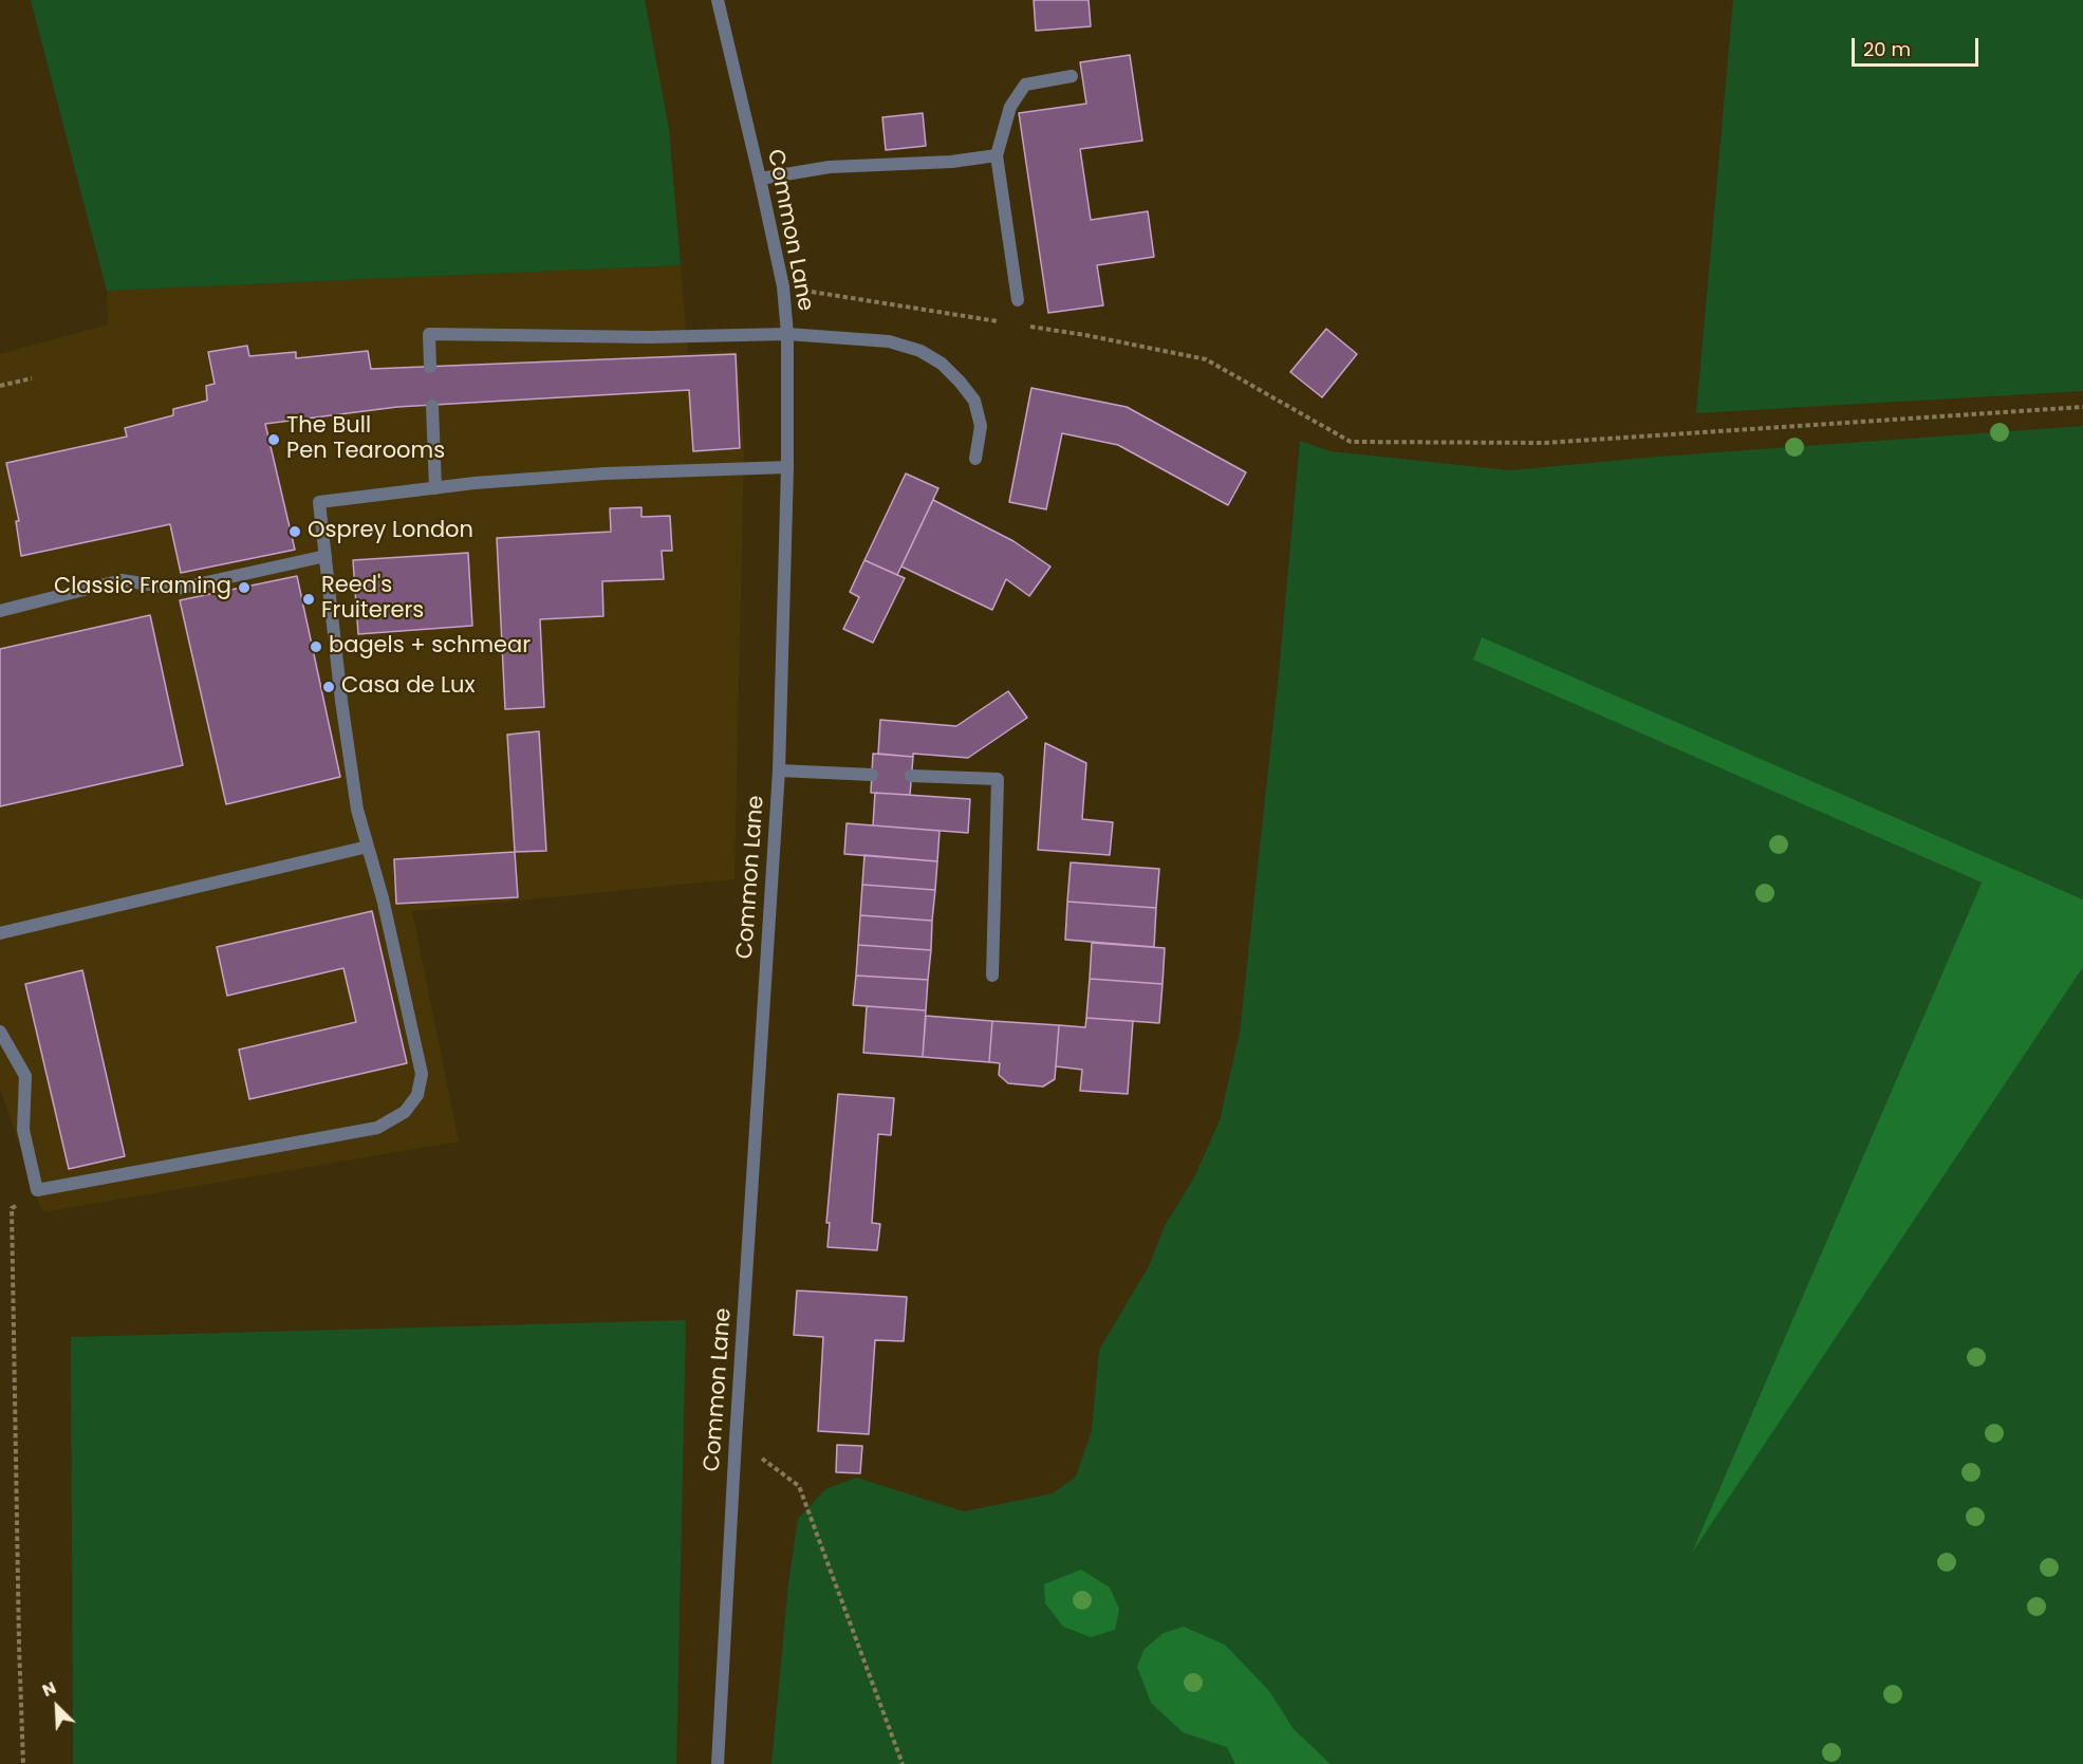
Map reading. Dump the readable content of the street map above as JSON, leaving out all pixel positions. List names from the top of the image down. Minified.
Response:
{"streets":{"street":["Common Lane"]},"places":["The Bull Pen Tearooms","Osprey London","Classic Framing","Reed's Fruiterers","bagels + schmear","Casa de Lux"],"scale_bar":"20 m","north":"top left"}
